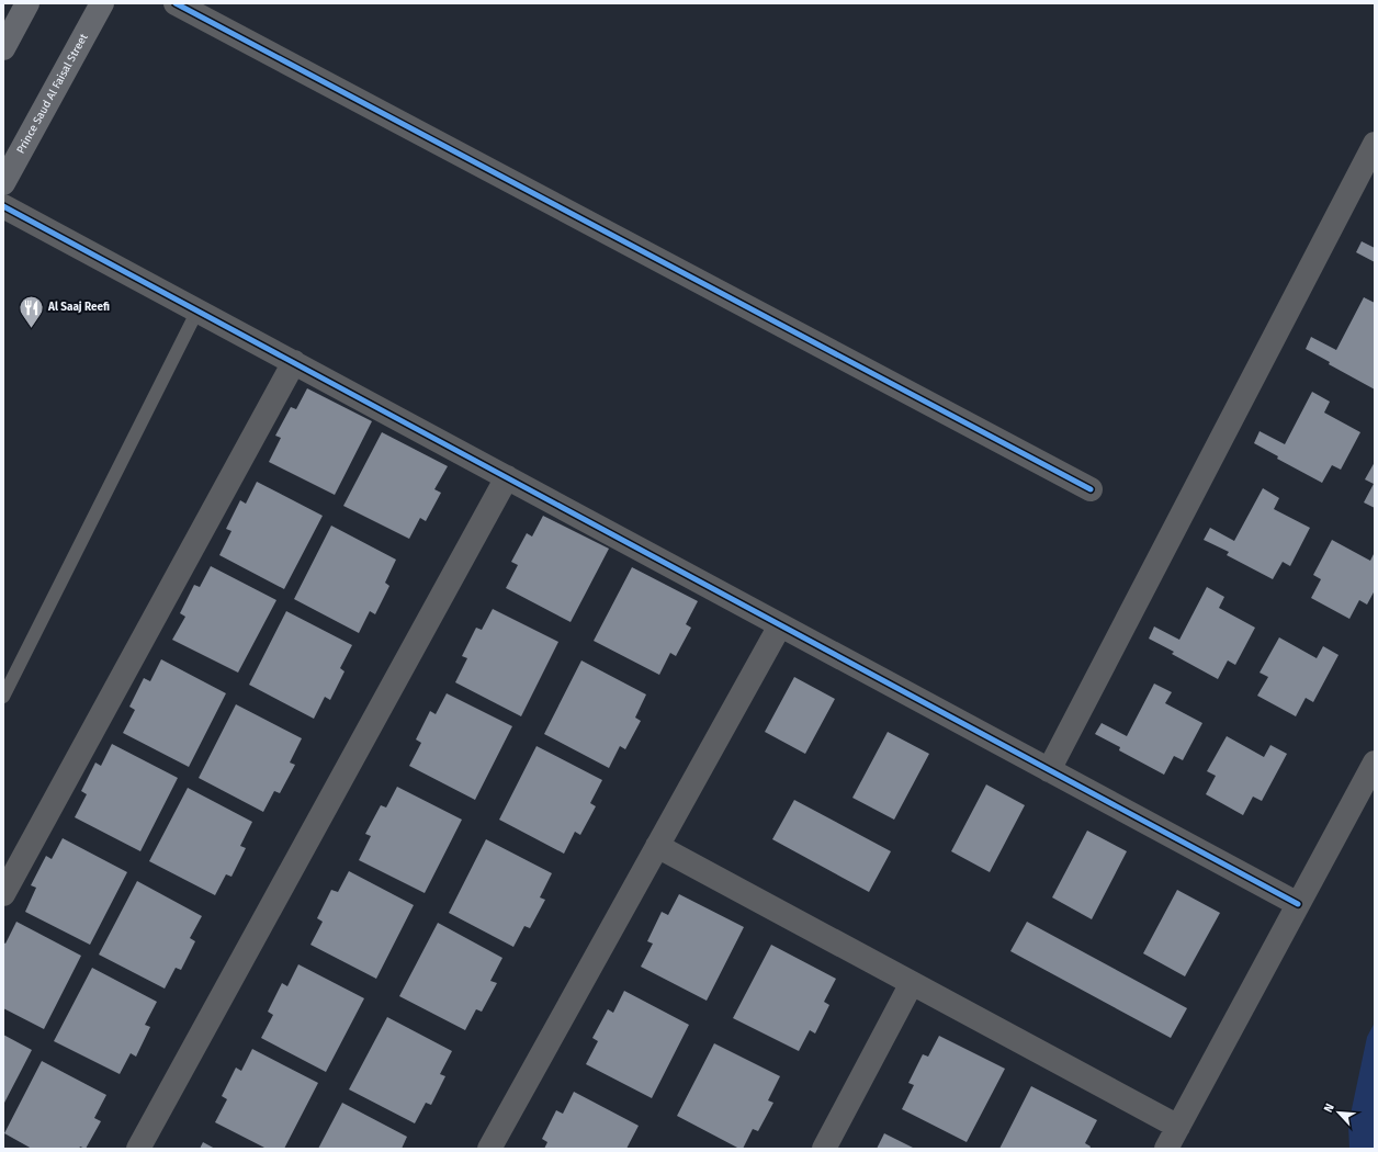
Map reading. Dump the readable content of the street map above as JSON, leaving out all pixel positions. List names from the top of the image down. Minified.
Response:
{"streets":{"main road":["Prince Saud Al Faisal Street"]},"places":{"restaurant":["Al Saaj Reefi"]},"north":"top left"}
